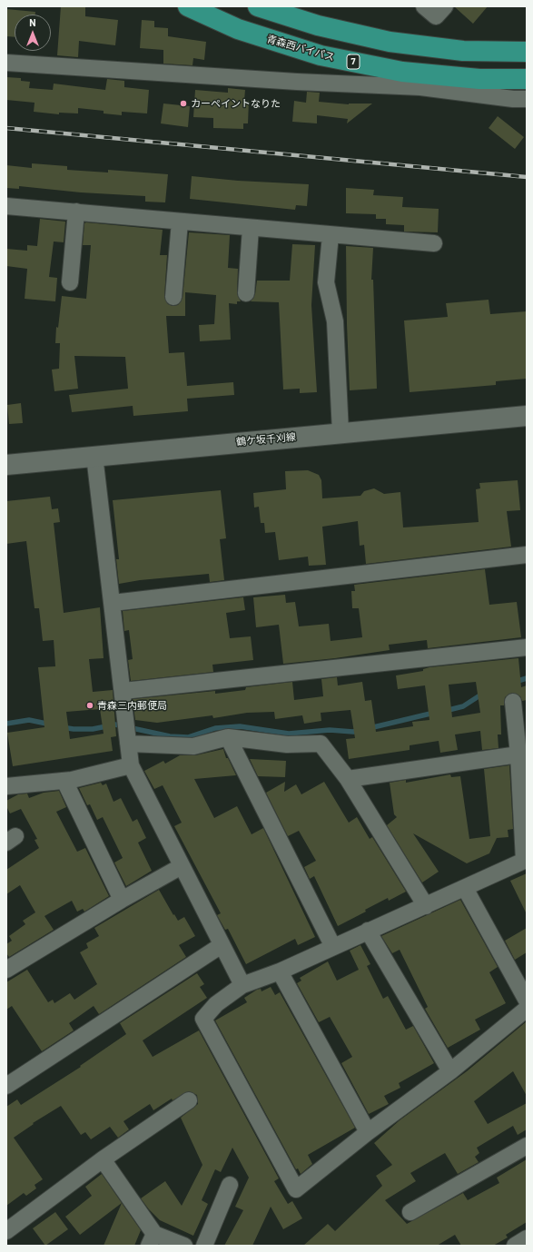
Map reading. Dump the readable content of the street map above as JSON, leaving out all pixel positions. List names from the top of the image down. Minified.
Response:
{"streets":{"highway":["青森西バイパス","7"],"main road":["鶴ケ坂千刈線"]},"places":["カーペイントなりた","青森三内郵便局"],"north":"top"}
